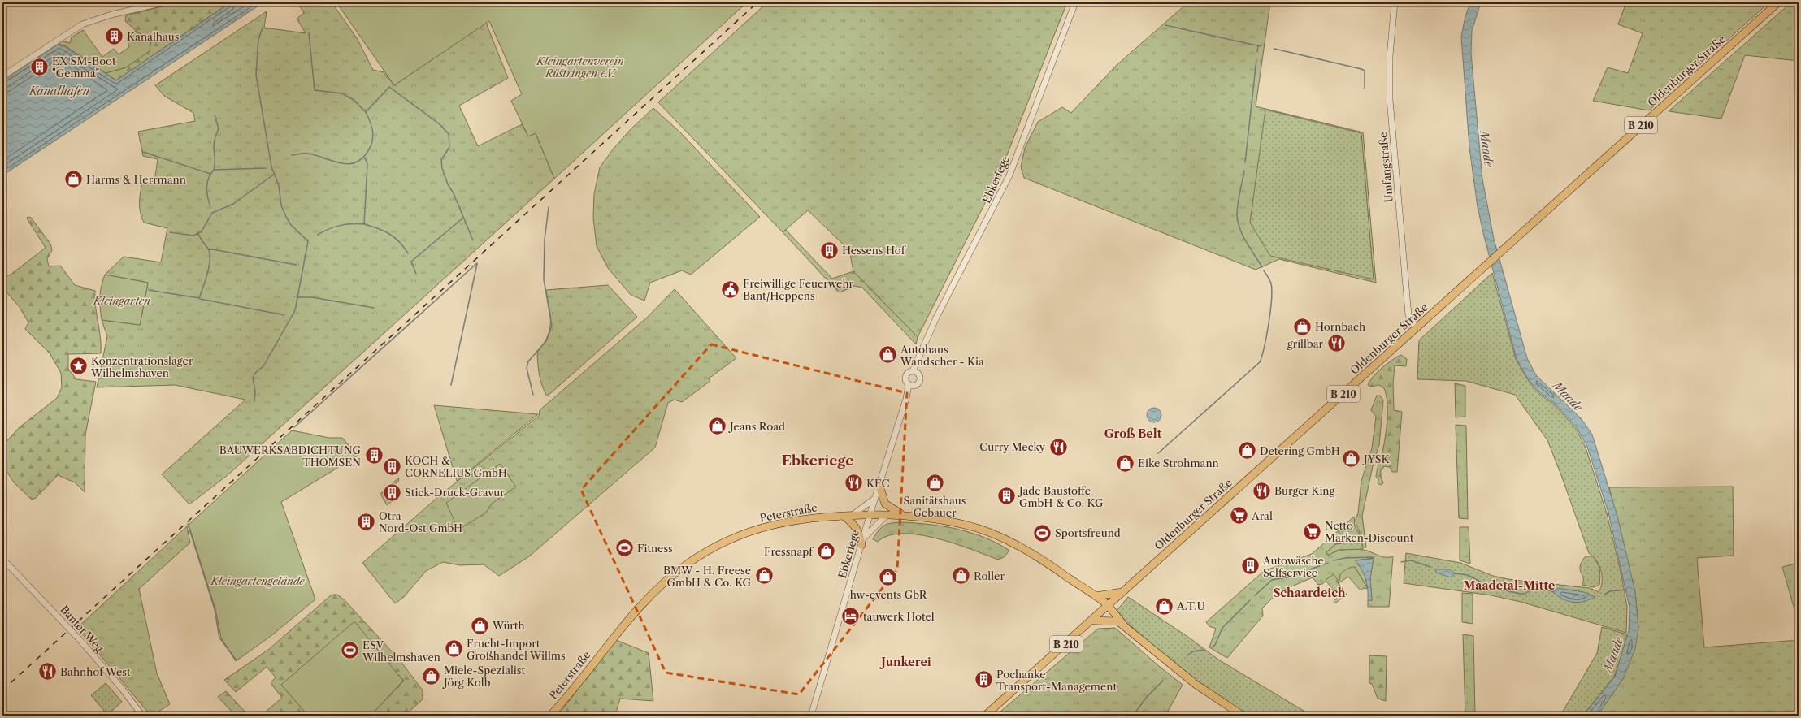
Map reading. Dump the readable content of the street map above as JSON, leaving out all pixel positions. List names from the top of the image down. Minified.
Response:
{"streets":{"main road":["Oldenburger Straße","B 210","Peterstraße"],"street":["Umfangstraße","Ebkeriege","Banter Weg"]},"crossings":[["Oldenburger Straße","Umfangstraße"],["Oldenburger Straße","Peterstraße"],["Ebkeriege","Peterstraße"]],"districts":["Groß Belt","Ebkeriege","Maadetal-Mitte","Schaardeich","Junkerei"],"water":["Kanalhafen","Maade"],"parks":["Kleingartenverein Rüstringen e.V.","Kleingarten","Kleingartengelände"],"places":{"building":["Kanalhaus","EX SM-Boot \"Gemma\"","Hessens Hof","BAUWERKSABDICHTUNG THOMSEN","KOCH & CORNELIUS GmbH","Stick-Druck-Gravur","Jade Baustoffe GmbH & Co. KG","Otra Nord-Ost GmbH","Autowäsche Selfservice","Pochanke Transport-Management"],"shop":["Harms & Herrmann","Hornbach","Autohaus Wandscher - Kia","Jeans Road","Detering GmbH","JYSK","Eike Strohmann","Sanitätshaus Gebauer","Fressnapf","BMW - H. Freese GmbH & Co. KG","Roller","hw-events GbR","A.T.U","Würth","Frucht-Import Großhandel Willms","Miele-Spezialist Jörg Kolb"],"public building":["Freiwillige Feuerwehr Bant/Heppens"],"restaurant":["grillbar","Curry Mecky","KFC","Burger King","Bahnhof West"],"place":["Konzentrationslager Wilhelmshaven"],"supermarket":["Aral","Netto Marken-Discount"],"sports":["Sportsfreund","Fitness","ESV Wilhelmshaven"],"hotel":["tauwerk Hotel"]}}
